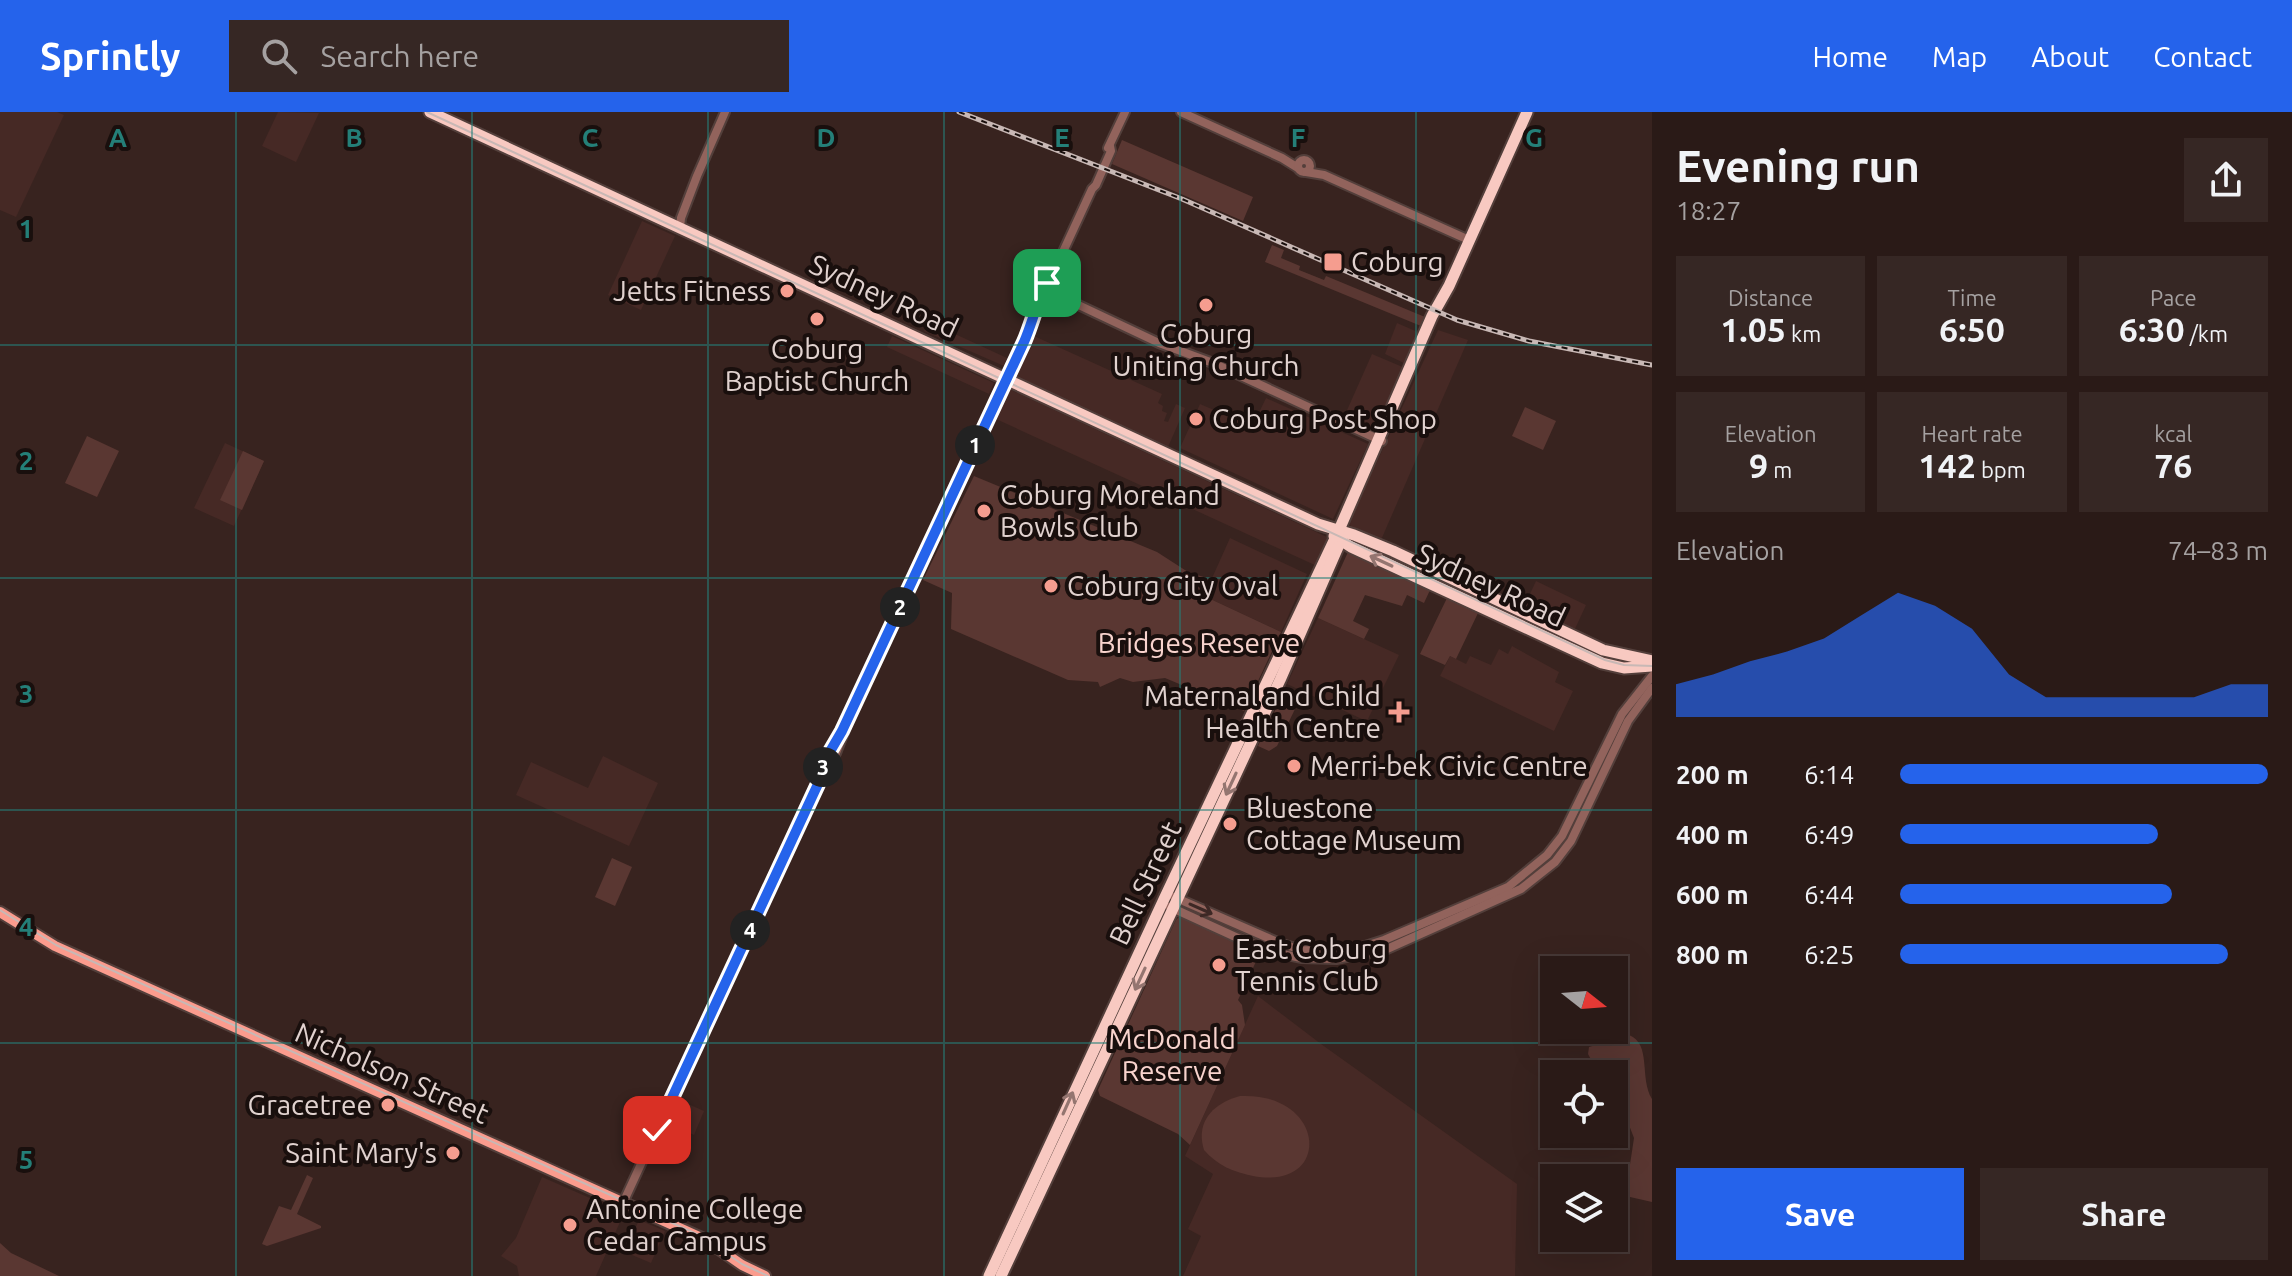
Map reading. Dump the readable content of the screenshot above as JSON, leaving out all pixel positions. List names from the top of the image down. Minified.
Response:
{"streets":{"highway":["Sydney Road","Bell Street"],"main road":["Nicholson Street"]},"crossings":[["Sydney Road","Bell Street"]],"parks":["Bridges Reserve","McDonald Reserve"],"places":{"transit":["Coburg"],"other":["Jetts Fitness","Coburg Uniting Church","Coburg Baptist Church","Coburg Post Shop","Coburg Moreland Bowls Club","Coburg City Oval","Merri-bek Civic Centre","Bluestone Cottage Museum","East Coburg Tennis Club","Gracetree","Saint Mary's","Antonine College Cedar Campus"],"health":["Maternal and Child Health Centre"]},"north":"right","page":{"header":"Sprintly","search":"Search here","nav":["Home","Map","About","Contact"],"heading":["Evening run","18:27"],"stats":[["Distance","1.05 km"],["Time","6:50"],["Pace","6:30 /km"],["Elevation","9 m"],["Heart rate","142 bpm"],["kcal","76"]],"pins":["1","2","3","4"],"chart":["Elevation","74–83 m"],"list":[{"name":"200 m","note":"6:14"},{"name":"400 m","note":"6:49"},{"name":"600 m","note":"6:44"},{"name":"800 m","note":"6:25"}],"buttons":["Save","Share"]},"grid":{"columns":["A","B","C","D","E","F","G"],"rows":["1","2","3","4","5"]}}
